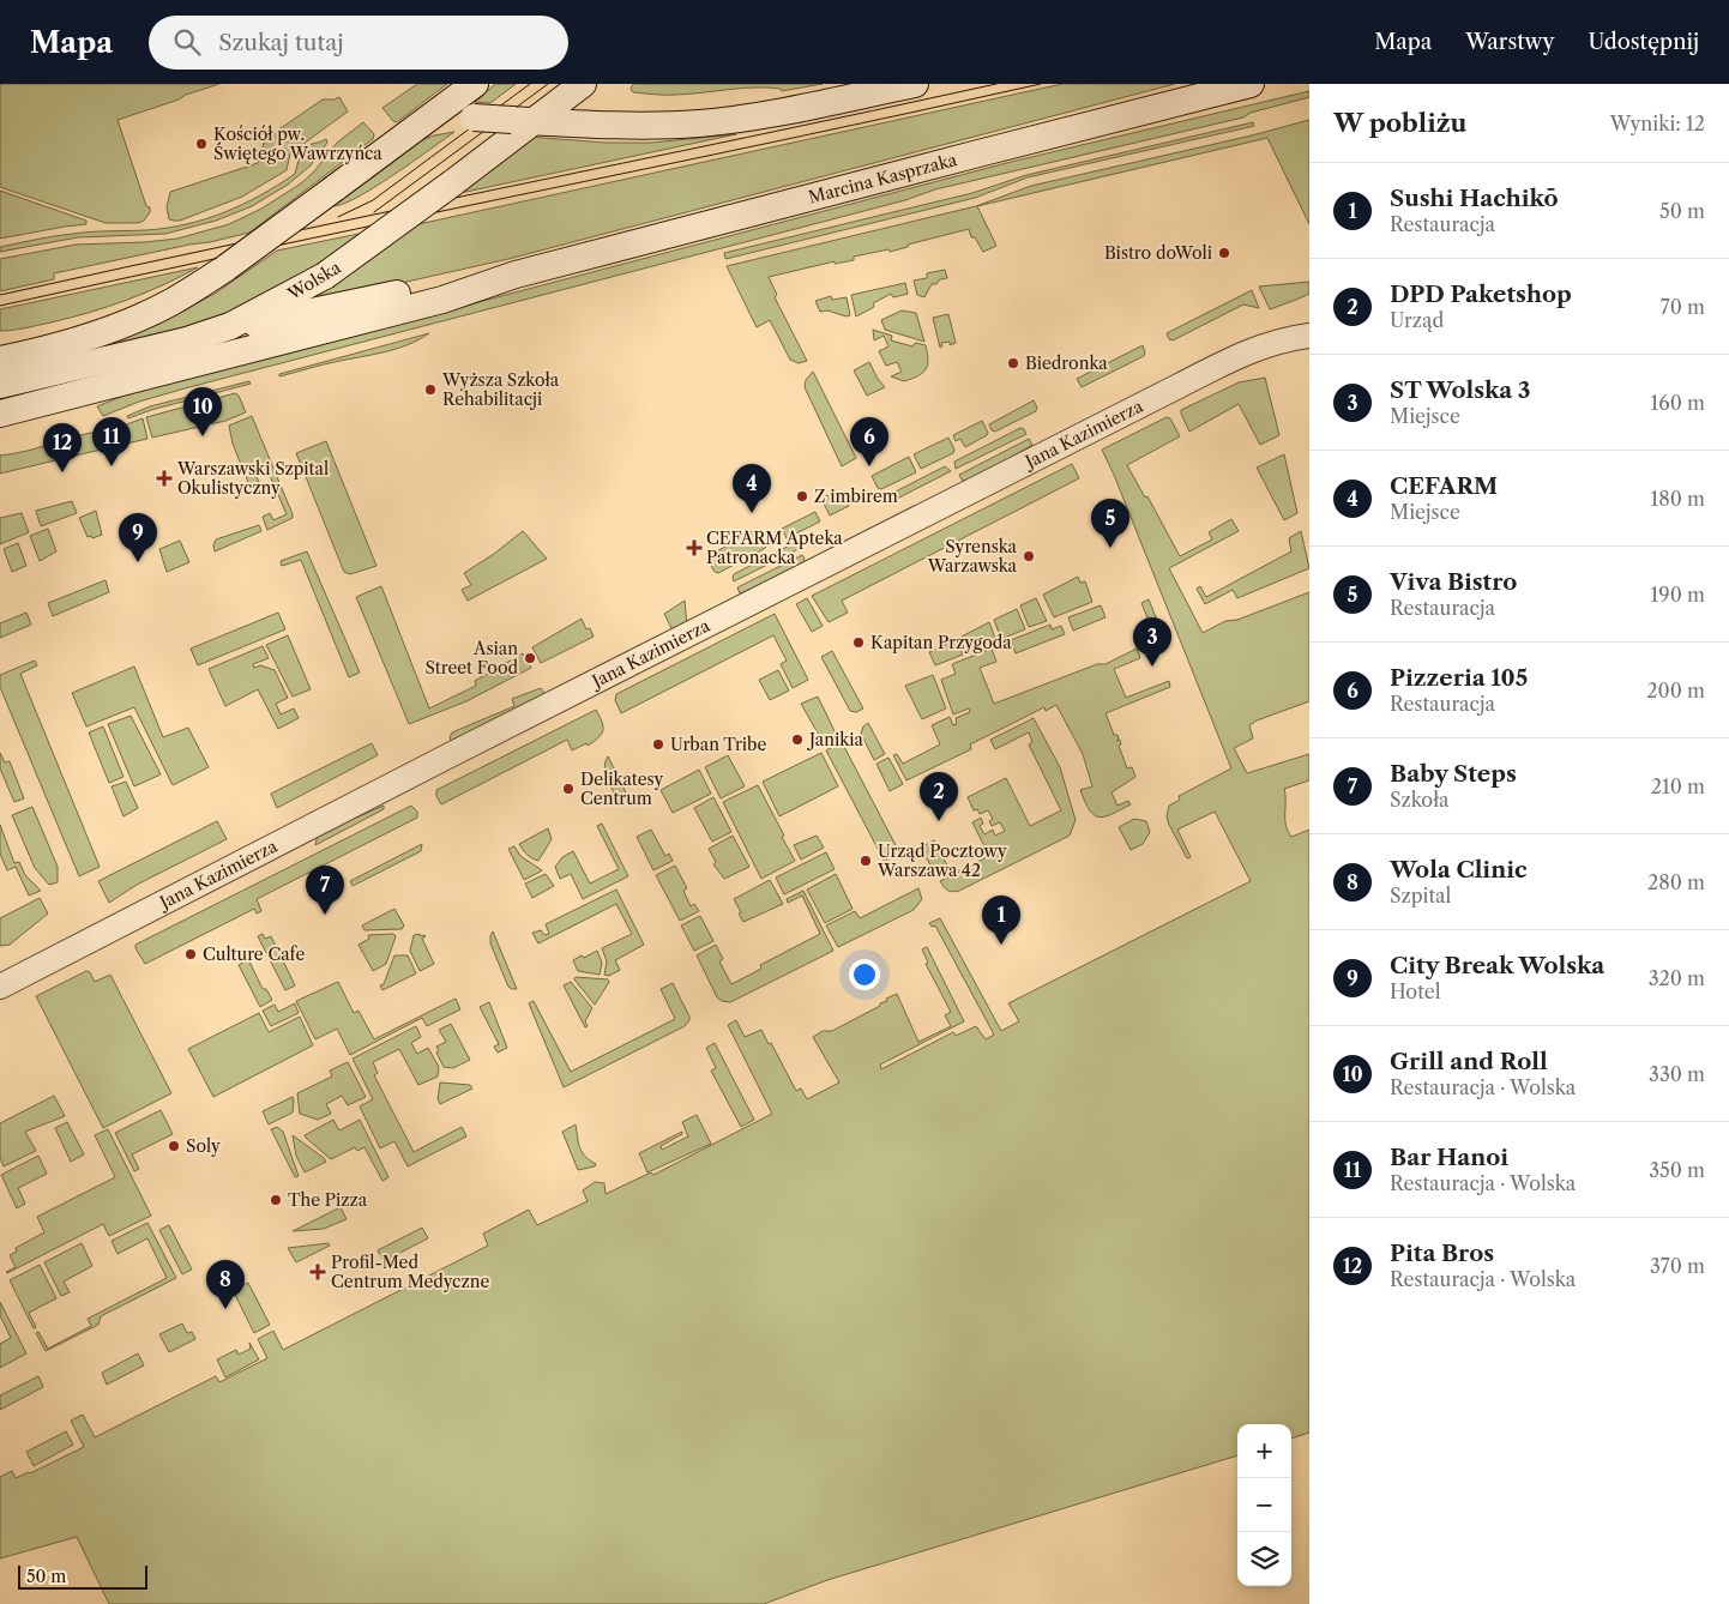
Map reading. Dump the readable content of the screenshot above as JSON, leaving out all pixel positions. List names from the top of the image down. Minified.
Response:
{"streets":{"main road":["Marcina Kasprzaka","Wolska"],"street":["Jana Kazimierza"]},"places":{"other":["Kościół pw. Świętego Wawrzyńca","Bistro doWoli","Biedronka","Wyższa Szkoła Rehabilitacji","Z imbirem","Syrenska Warzawska","Kapitan Przygoda","Asian Street Food","Janikia","Urban Tribe","Delikatesy Centrum","Urząd Pocztowy Warszawa 42","Culture Cafe","Soly","The Pizza"],"health":["Warszawski Szpital Okulistyczny","CEFARM Apteka Patronacka","Profil-Med Centrum Medyczne"]},"scale_bar":"50 m","page":{"header":"Mapa","search":"Szukaj tutaj","nav":["Mapa","Warstwy","Udostępnij"],"heading":["W pobliżu","Wyniki: 12"],"list":[{"mark":"1","name":"Sushi Hachikō","note":"Restauracja","value":"50 m"},{"mark":"2","name":"DPD Paketshop","note":"Urząd","value":"70 m"},{"mark":"3","name":"ST Wolska 3","note":"Miejsce","value":"160 m"},{"mark":"4","name":"CEFARM","note":"Miejsce","value":"180 m"},{"mark":"5","name":"Viva Bistro","note":"Restauracja","value":"190 m"},{"mark":"6","name":"Pizzeria 105","note":"Restauracja","value":"200 m"},{"mark":"7","name":"Baby Steps","note":"Szkoła","value":"210 m"},{"mark":"8","name":"Wola Clinic","note":"Szpital","value":"280 m"},{"mark":"9","name":"City Break Wolska","note":"Hotel","value":"320 m"},{"mark":"10","name":"Grill and Roll","note":"Restauracja · Wolska","value":"330 m"},{"mark":"11","name":"Bar Hanoi","note":"Restauracja · Wolska","value":"350 m"},{"mark":"12","name":"Pita Bros","note":"Restauracja · Wolska","value":"370 m"}],"pins":["10","6","11","12","4","5","9","3","2","7","1","8"],"map_buttons":["+","−"],"scale":"50 m"}}
